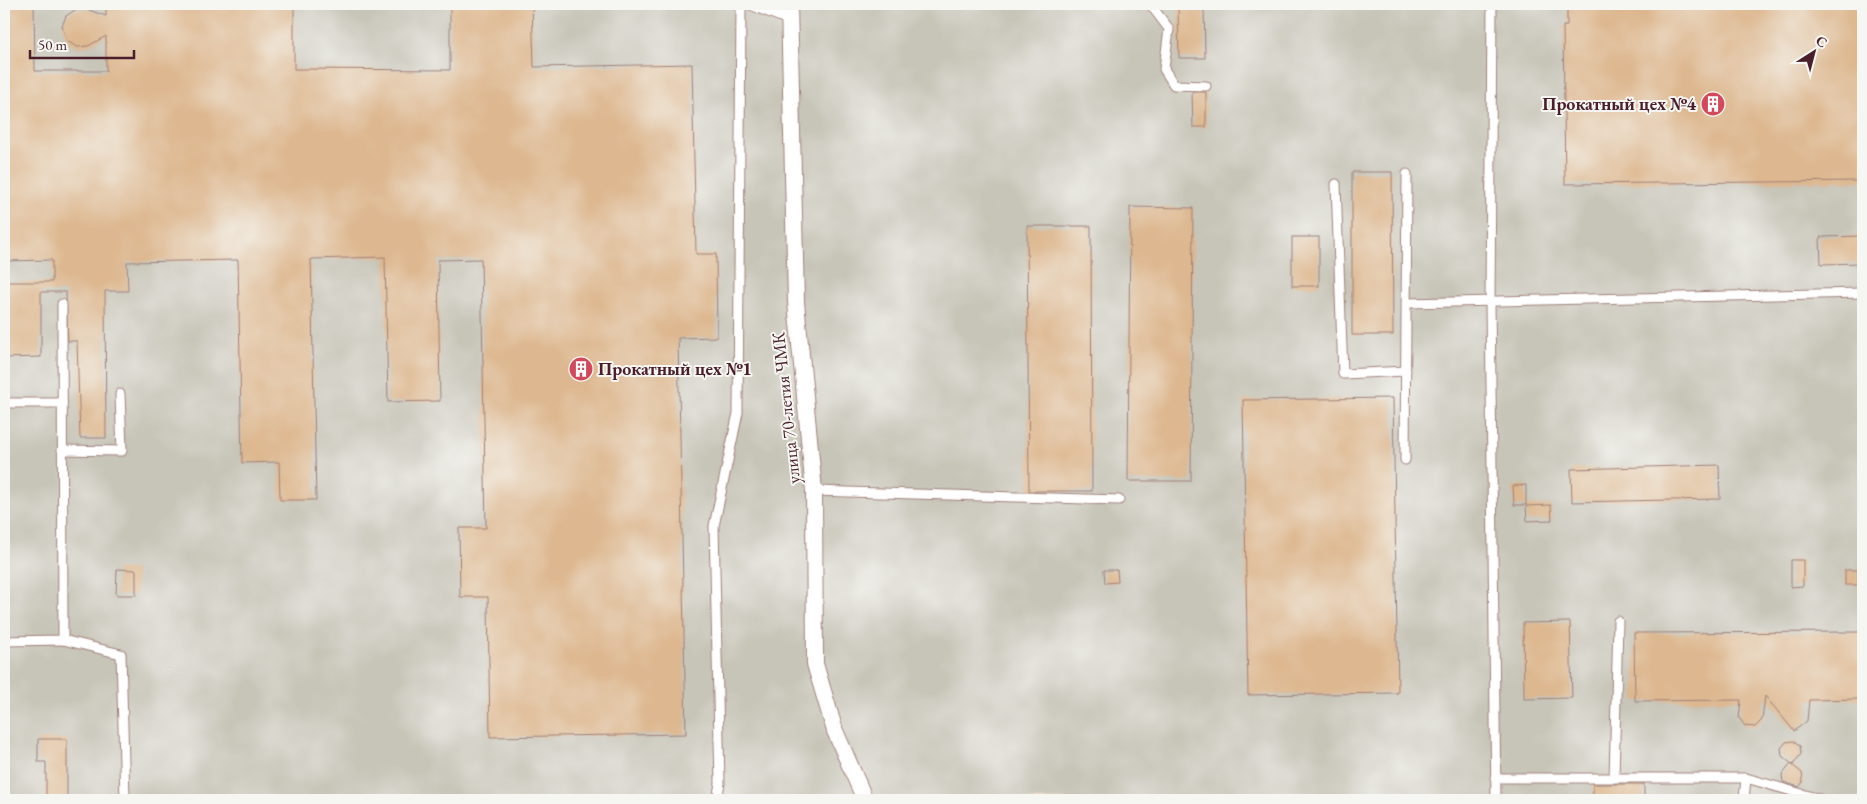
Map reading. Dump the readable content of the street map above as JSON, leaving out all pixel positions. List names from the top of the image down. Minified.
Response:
{"streets":{"street":["улица 70-летия ЧМК"]},"places":{"building":["Прокатный цех №4","Прокатный цех №1"]},"scale_bar":"50 m","north":"top right"}
